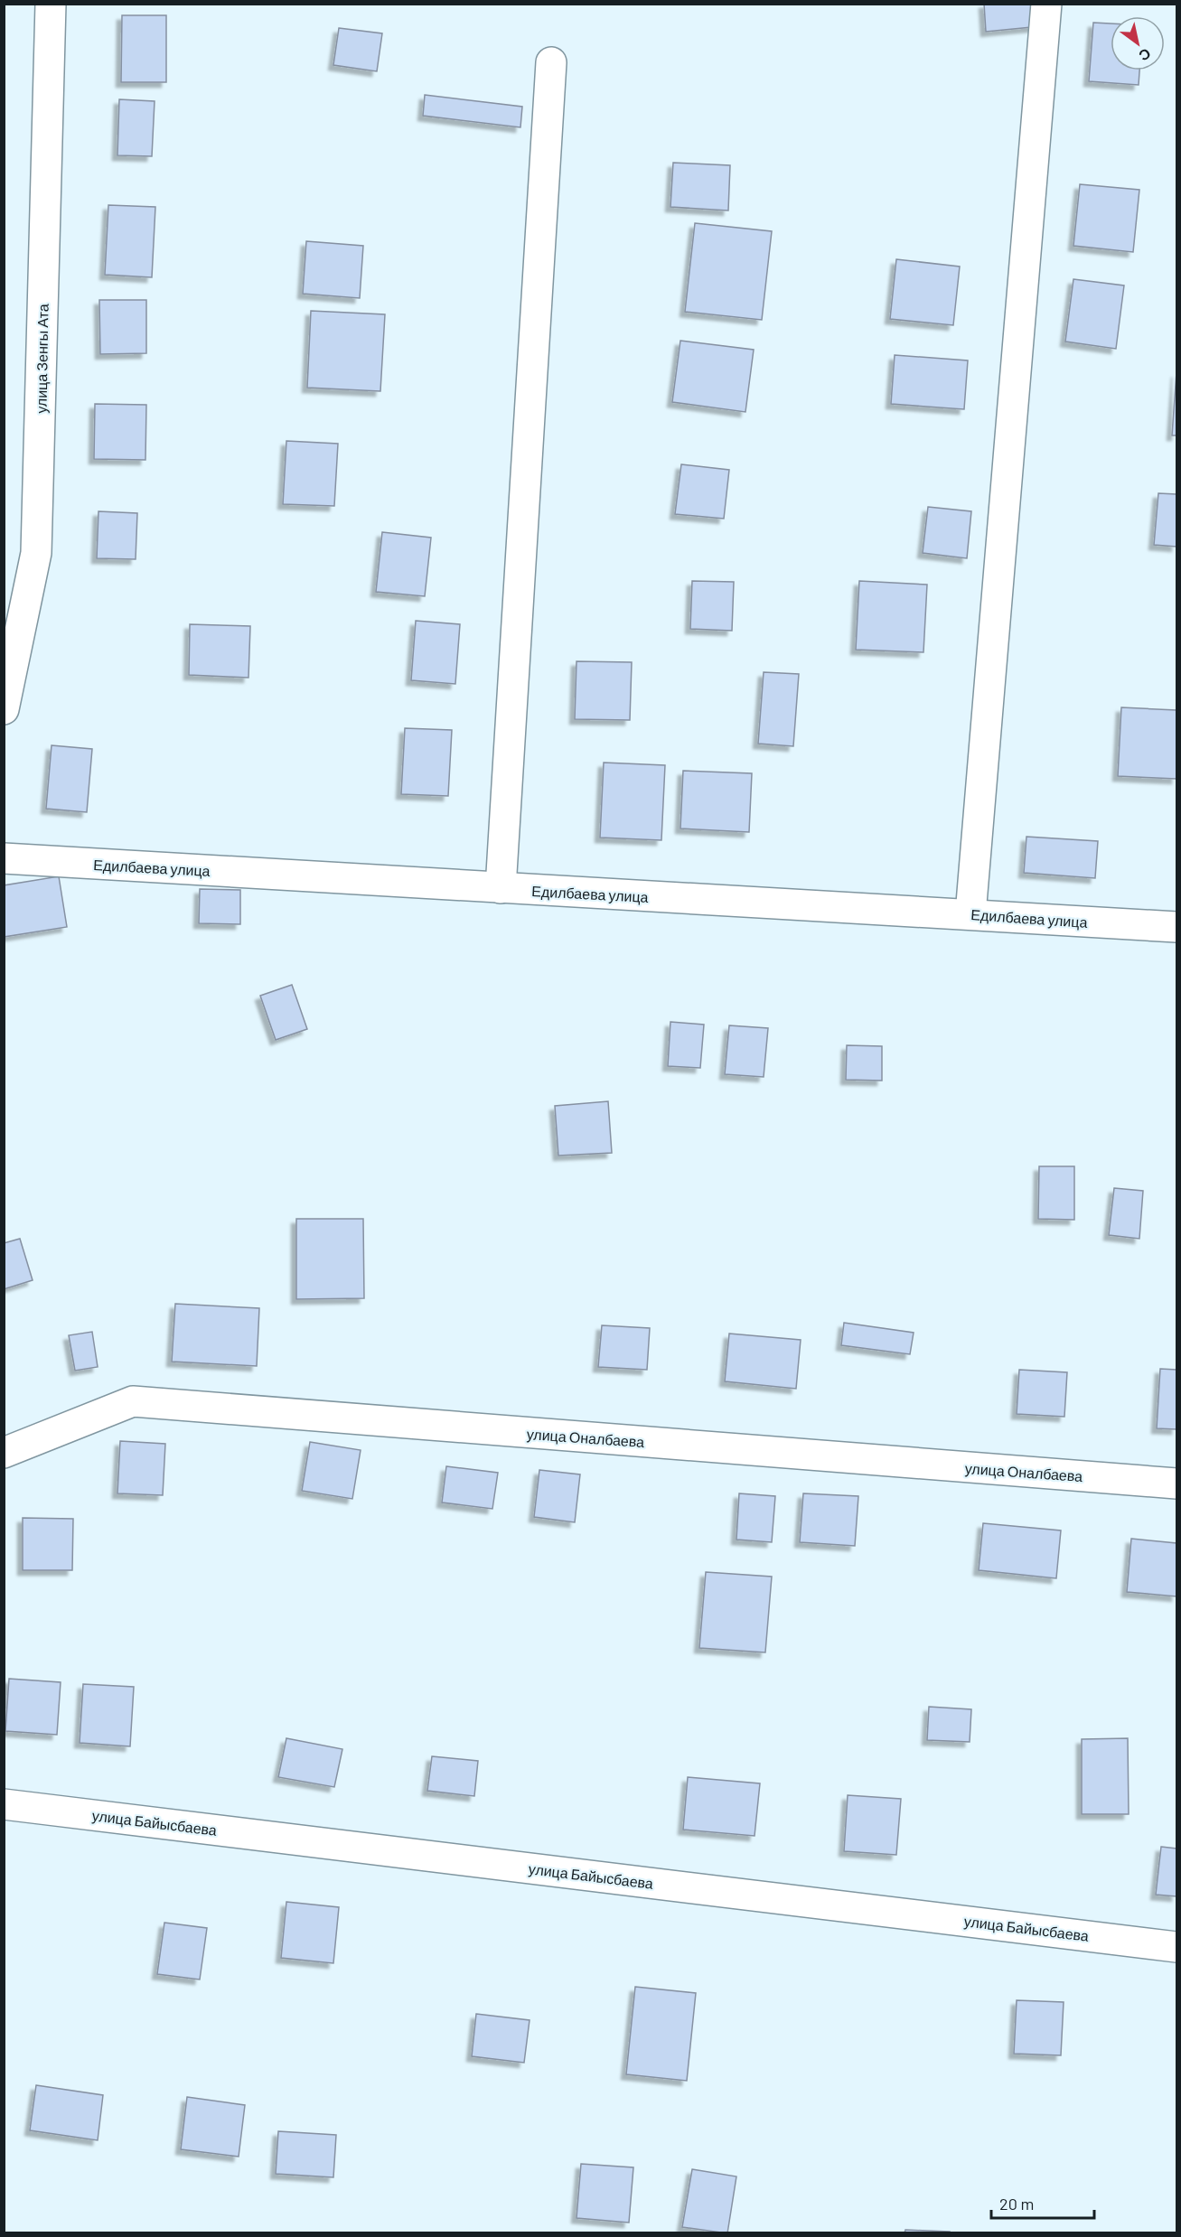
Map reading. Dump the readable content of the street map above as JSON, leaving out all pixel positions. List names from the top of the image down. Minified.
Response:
{"streets":{"street":["улица Зенгы Ата","Едилбаева улица","улица Оналбаева","улица Байысбаева"]},"scale_bar":"20 m","north":"bottom right"}
